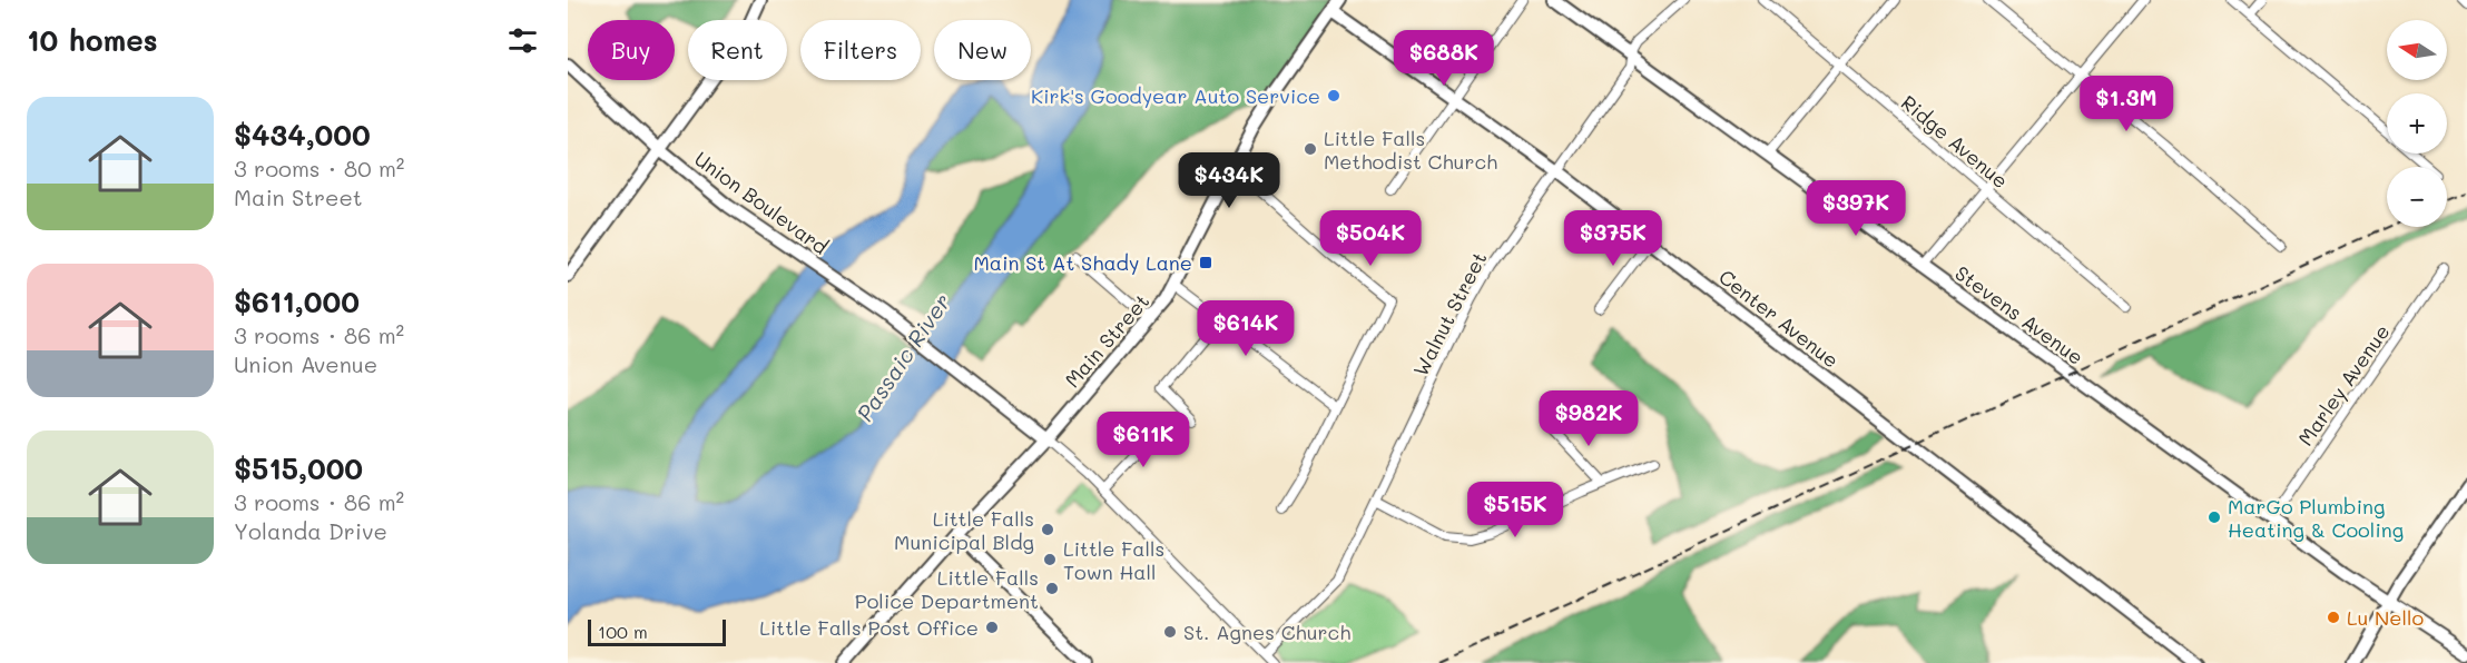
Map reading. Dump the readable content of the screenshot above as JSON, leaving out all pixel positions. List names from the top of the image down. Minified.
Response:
{"streets":{"main road":["Union Boulevard","Stevens Avenue","Center Avenue","Main Street"],"street":["Ridge Avenue","Walnut Street","Marley Avenue"]},"crossings":[["Union Boulevard","Main Street"],["Walnut Street","Stevens Avenue"],["Walnut Street","Center Avenue"],["Stevens Avenue","Marley Avenue"],["Center Avenue","Main Street"]],"water":["Passaic River"],"places":{"other":["Kirk's Goodyear Auto Service","Little Falls Methodist Church","MarGo Plumbing Heating & Cooling","Little Falls Municipal Bldg","Little Falls Town Hall","Little Falls Police Department","Lu Nello","Little Falls Post Office","St. Agnes Church"],"transit":["Main St At Shady Lane"]},"scale_bar":"100 m","north":"left","page":{"heading":"10 homes","map_buttons":["+","−"],"chip":["Buy","Rent","Filters","New"],"price":["$688K","$1.3M","$434K","$397K","$504K","$375K","$614K","$982K","$611K","$515K"],"list":[{"name":"$434,000","note":"3 rooms · 80 m² · Main Street"},{"name":"$611,000","note":"3 rooms · 86 m² · Union Avenue"},{"name":"$515,000","note":"3 rooms · 86 m² · Yolanda Drive"}],"scale":"100 m"}}
